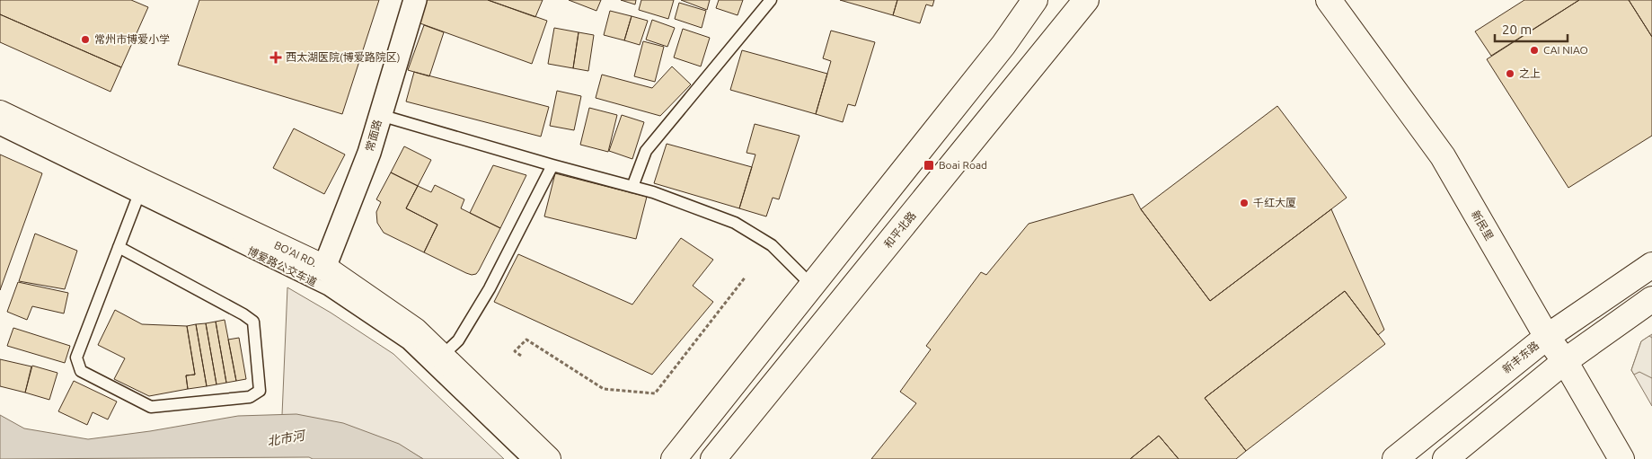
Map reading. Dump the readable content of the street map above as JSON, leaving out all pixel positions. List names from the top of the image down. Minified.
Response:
{"streets":{"main road":["新民里","和平北路","BO'AI RD.","新丰东路"],"street":["常面路"],"lane":["博爱路公交车道"]},"crossings":[["常面路","BO'AI RD."],["新民里","新丰东路"],["BO'AI RD.","博爱路公交车道"]],"water":["北市河"],"places":{"other":["常州市博爱小学","CAI NIAO","之上","千红大厦"],"health":["西太湖医院(博爱路院区)"],"transit":["Boai Road"]},"scale_bar":"20 m"}
